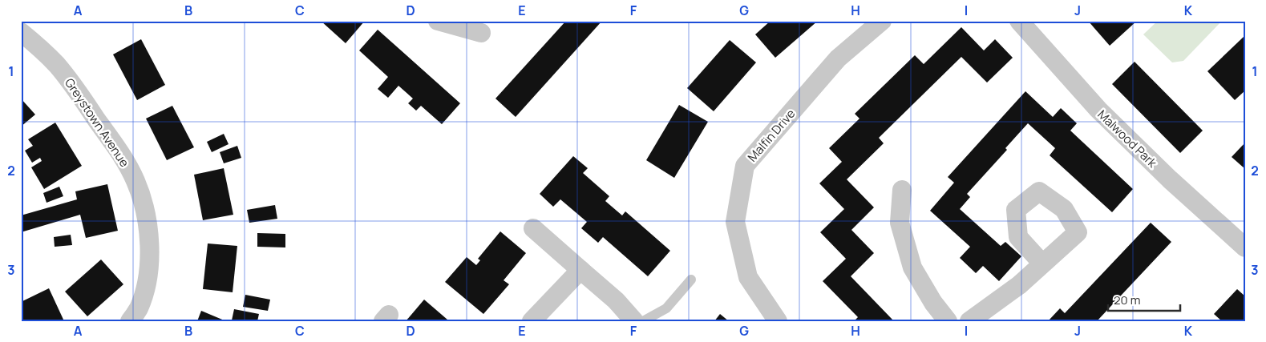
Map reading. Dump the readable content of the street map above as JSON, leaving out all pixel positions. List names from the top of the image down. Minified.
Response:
{"streets":{"street":["Greystown Avenue","Malfin Drive","Malwood Park"]},"scale_bar":"20 m","grid":{"columns":["A","B","C","D","E","F","G","H","I","J","K"],"rows":["1","2","3"]}}
